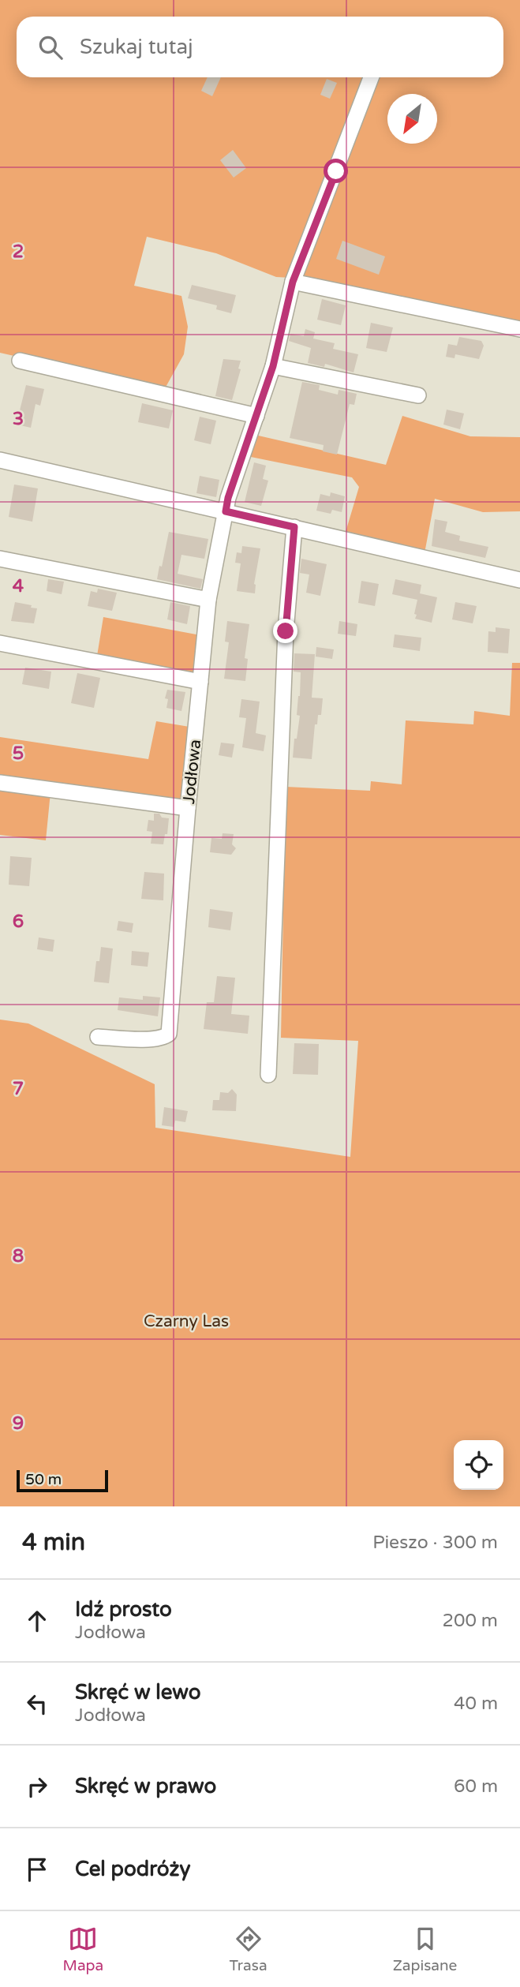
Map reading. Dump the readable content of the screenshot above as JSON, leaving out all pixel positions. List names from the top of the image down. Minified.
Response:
{"streets":{"street":["Jodłowa"]},"parks":["Czarny Las"],"scale_bar":"50 m","north":"bottom left","page":{"search":"Szukaj tutaj","scale":"50 m","heading":["4 min","Pieszo · 300 m"],"list":[["Idź prosto","Jodłowa","200 m"],["Skręć w lewo","Jodłowa","40 m"],["Skręć w prawo","60 m"],"Cel podróży"],"nav":["Mapa","Trasa","Zapisane"]},"grid":{"rows":["2","3","4","5","6","7","8","9"]}}
